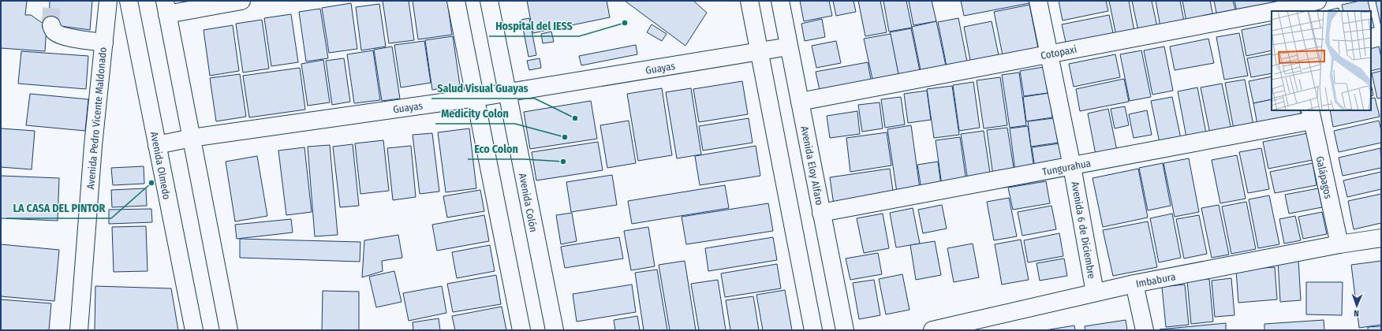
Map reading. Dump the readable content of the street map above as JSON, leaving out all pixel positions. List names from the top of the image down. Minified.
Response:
{"streets":{"street":["Cotopaxi","Guayas","Avenida Pedro Vicente Maldonado","Avenida Olmedo","Avenida Eloy Alfaro","Tungurahua","Galápagos","Avenida Colón","Avenida 6 de Diciembre","Imbabura"]},"crossings":[["Cotopaxi","Avenida Eloy Alfaro"],["Cotopaxi","Avenida 6 de Diciembre"],["Guayas","Avenida Olmedo"],["Guayas","Avenida Eloy Alfaro"],["Guayas","Avenida Colón"],["Avenida Eloy Alfaro","Tungurahua"],["Tungurahua","Galápagos"],["Tungurahua","Avenida 6 de Diciembre"],["Galápagos","Imbabura"],["Avenida 6 de Diciembre","Imbabura"]],"places":["Hospital del IESS","Salud Visual Guayas","Medicity Colon","Eco Colon","LA CASA DEL PINTOR"],"north":"bottom"}
